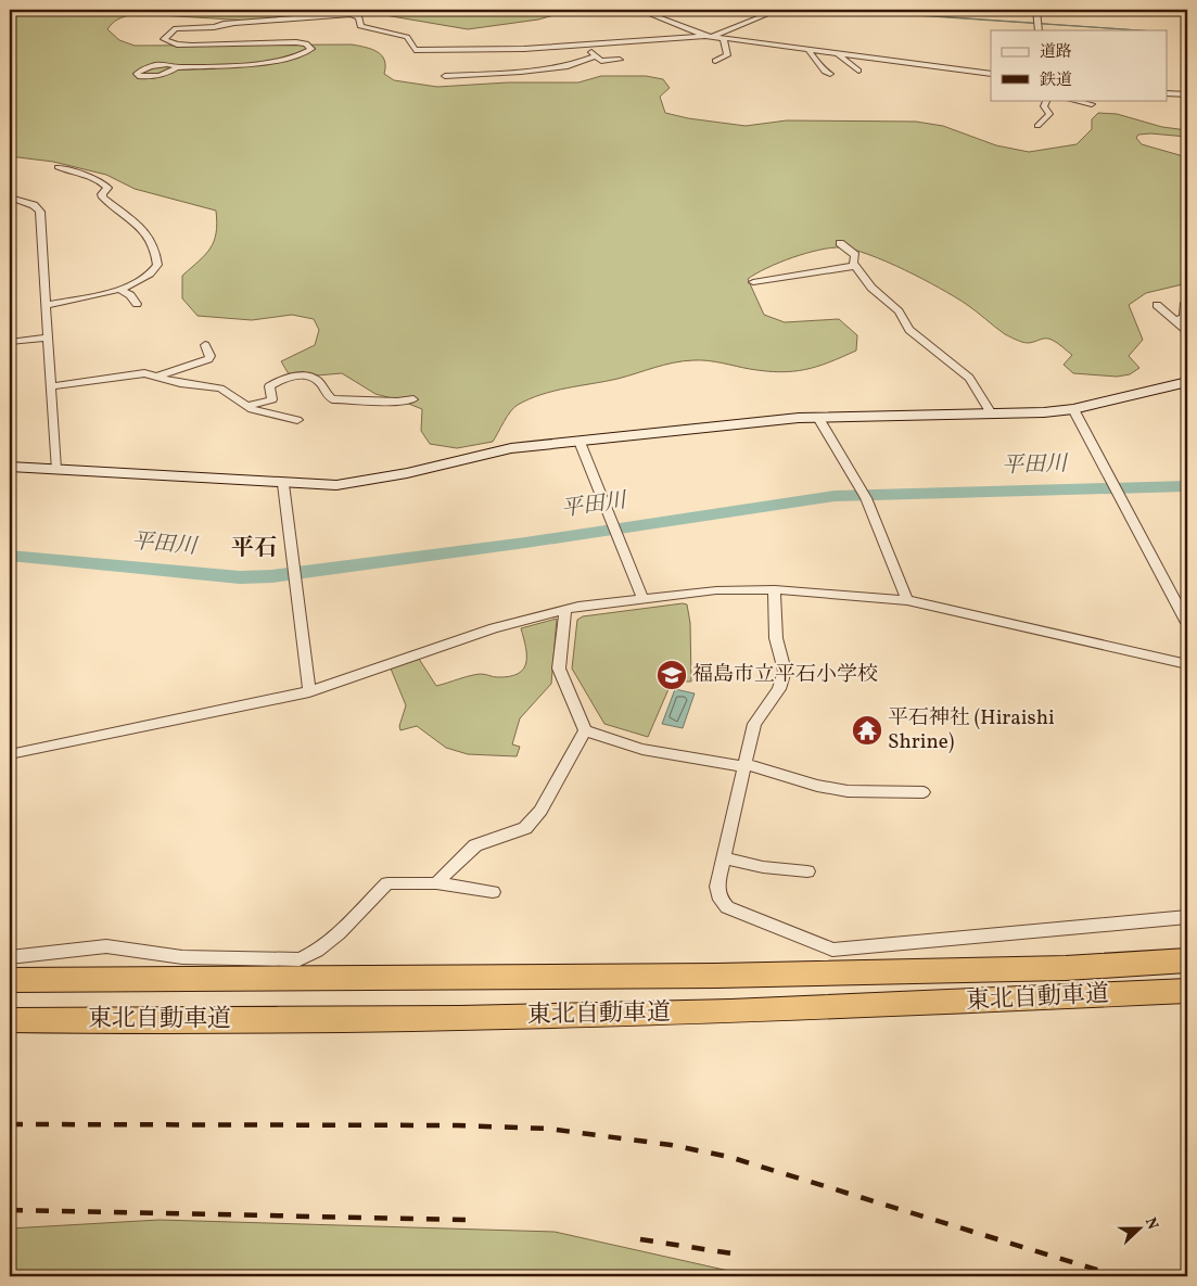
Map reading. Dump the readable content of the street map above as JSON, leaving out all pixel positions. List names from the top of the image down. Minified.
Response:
{"streets":{"highway":["東北自動車道"]},"districts":["平石"],"water":["平田川"],"places":{"school or university":["福島市立平石小学校"],"temple":["平石神社 (Hiraishi Shrine)"]},"legend":["道路","鉄道"],"north":"right"}
